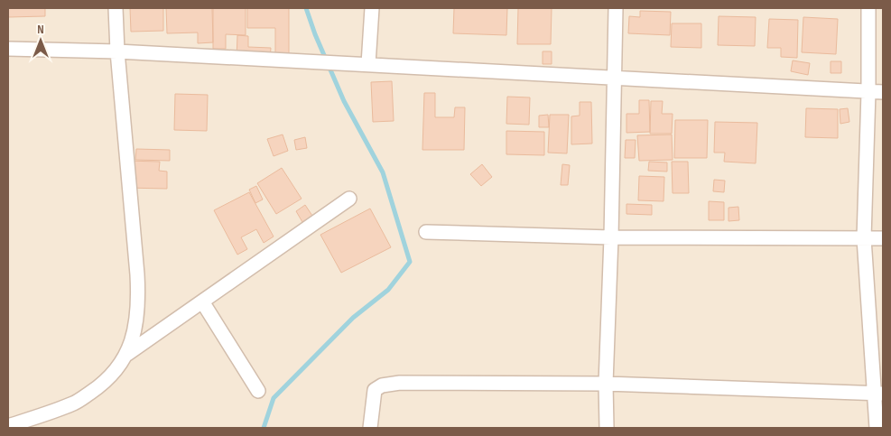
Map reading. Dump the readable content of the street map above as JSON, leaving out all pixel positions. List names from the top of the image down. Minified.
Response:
{"north":"top"}
